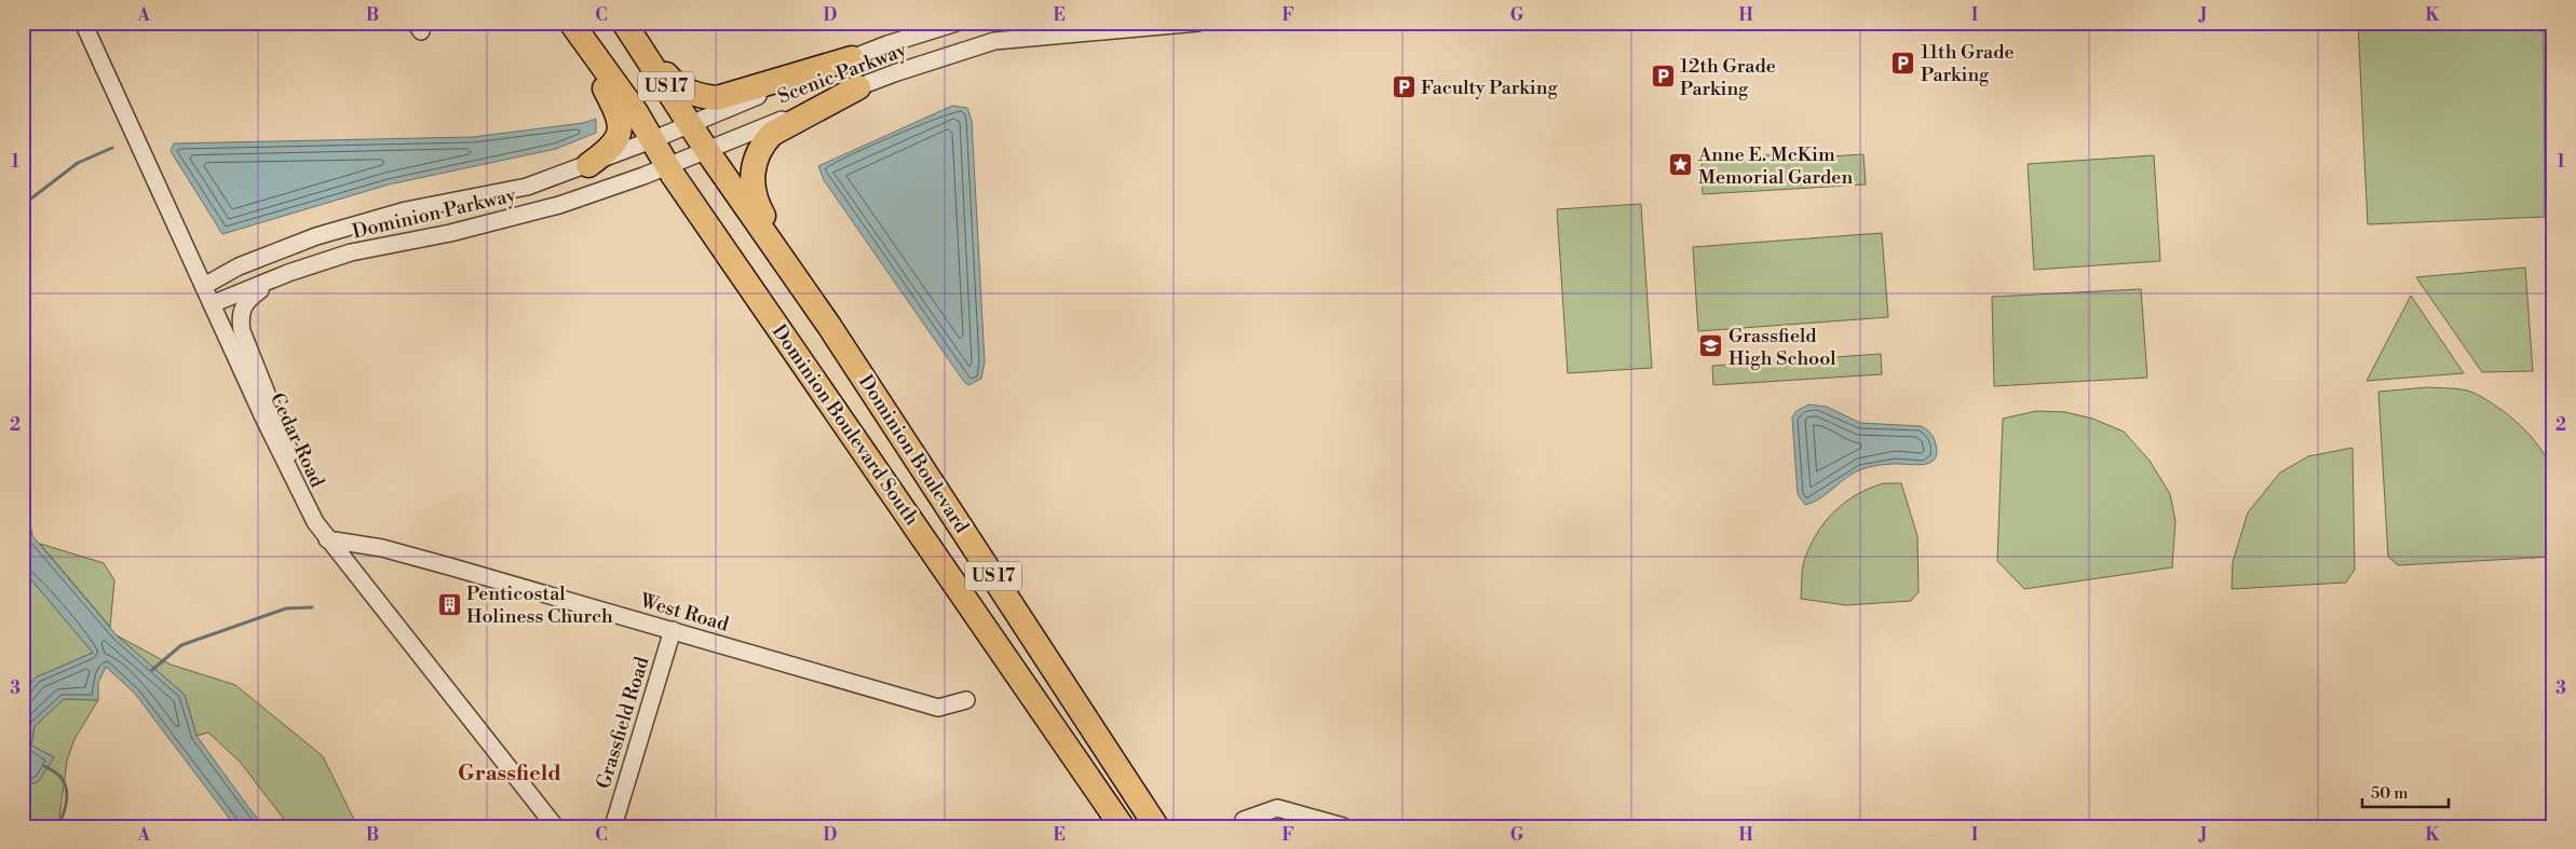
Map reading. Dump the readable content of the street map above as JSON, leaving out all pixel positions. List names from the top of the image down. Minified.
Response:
{"streets":{"highway":["US 17","Dominion Boulevard South","Dominion Boulevard"],"street":["Scenic Parkway","Dominion Parkway","Cedar Road","West Road","Grassfield Road"]},"crossings":[["Scenic Parkway","US 17"],["Scenic Parkway","Dominion Parkway"],["Scenic Parkway","Dominion Boulevard South"],["US 17","Dominion Boulevard"],["Dominion Parkway","Dominion Boulevard South"],["Dominion Parkway","Cedar Road"],["Cedar Road","West Road"],["West Road","Grassfield Road"]],"districts":["Grassfield"],"places":{"parking":["11th Grade Parking","12th Grade Parking","Faculty Parking"],"place":["Anne E. McKim Memorial Garden"],"school or university":["Grassfield High School"],"building":["Penticostal Holiness Church"]},"scale_bar":"50 m","grid":{"columns":["A","B","C","D","E","F","G","H","I","J","K"],"rows":["1","2","3"]}}
